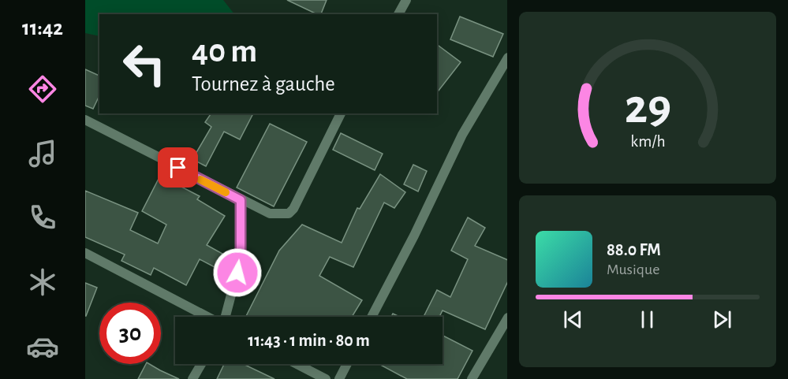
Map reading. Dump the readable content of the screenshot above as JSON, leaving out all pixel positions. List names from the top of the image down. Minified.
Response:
{"page":{"tabs":"11:42","turn":["40 m","Tournez à gauche"],"song":["88.0 FM","Musique"],"limit":"30","trip":"11:43 · 1 min · 80 m","gauge":["29","km/h"]}}
